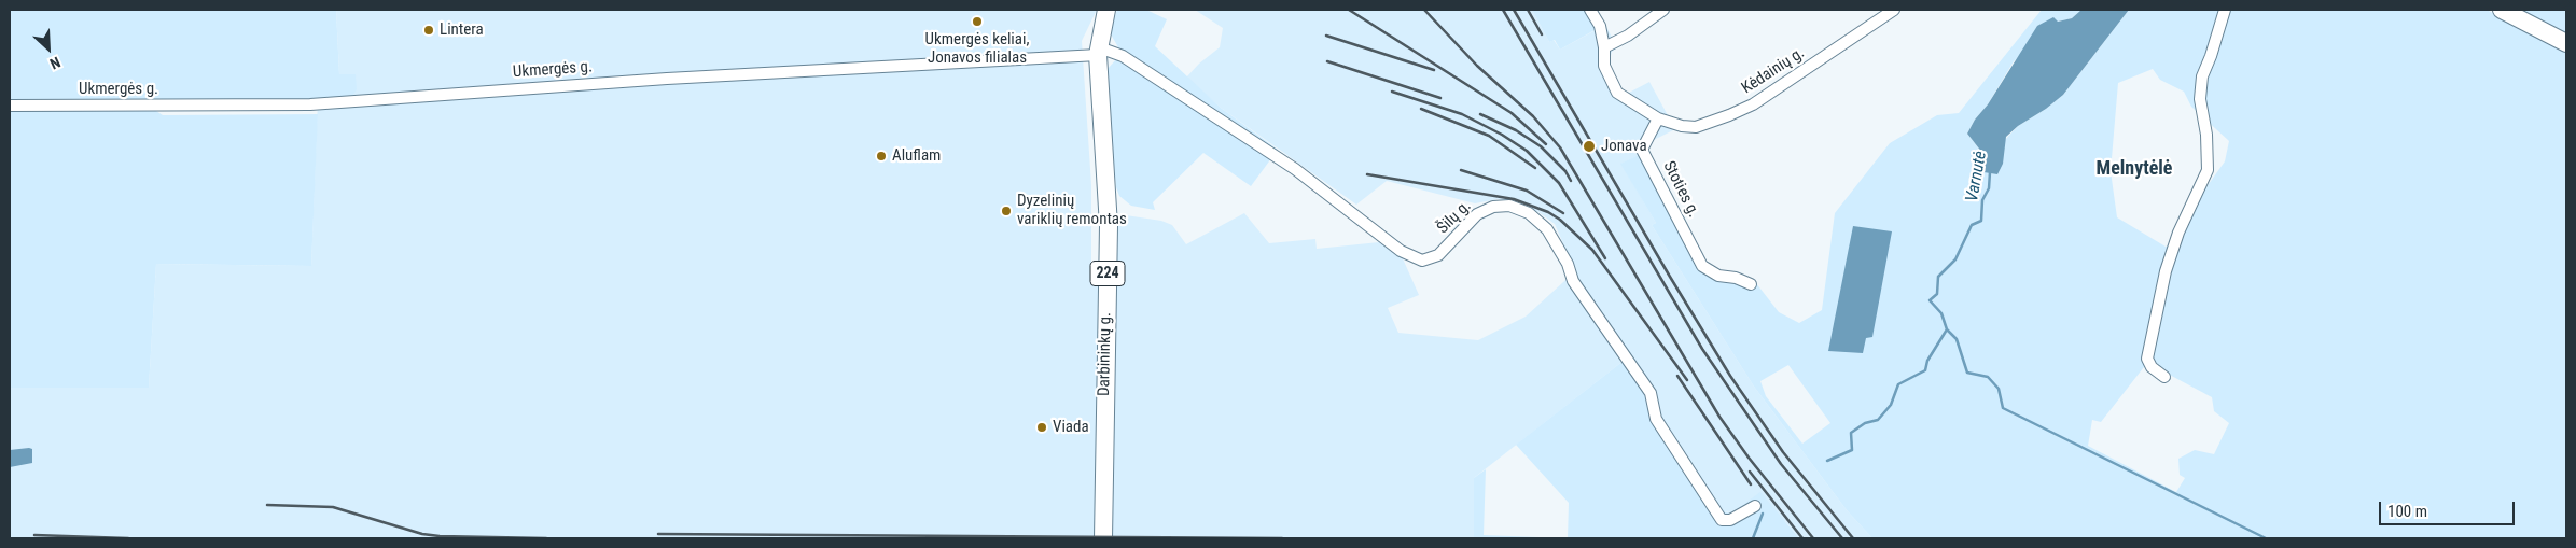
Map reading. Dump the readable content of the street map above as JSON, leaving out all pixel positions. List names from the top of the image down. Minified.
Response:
{"streets":{"main road":["224","Darbininkų g."],"street":["Ukmergės g.","Kėdainių g.","Stoties g.","Šilų g."]},"crossings":[["Ukmergės g.","Šilų g."],["Ukmergės g.","Darbininkų g."],["Kėdainių g.","Stoties g."],["Šilų g.","Darbininkų g."]],"districts":["Melnytėlė"],"water":["Varnutė"],"places":["Ukmergės keliai, Jonavos filialas","Lintera","Jonava","Aluflam","Dyzelinių variklių remontas","Viada"],"scale_bar":"100 m","north":"bottom right"}
